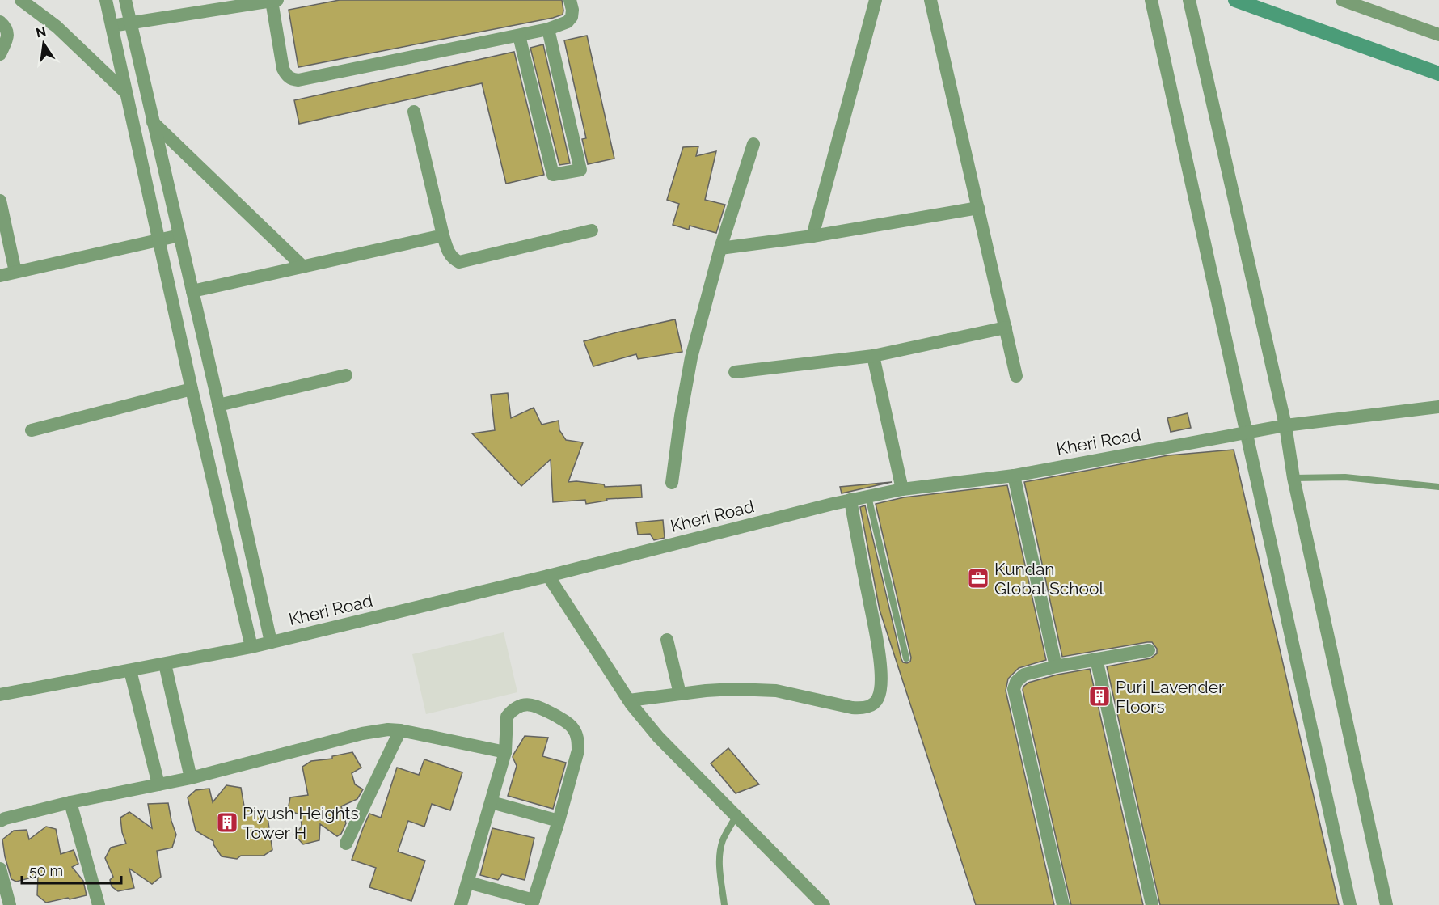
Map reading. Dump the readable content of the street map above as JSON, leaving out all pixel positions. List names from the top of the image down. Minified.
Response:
{"streets":{"street":["Kheri Road"]},"places":{"office":["Kundan Global School"],"building":["Puri Lavender Floors","Piyush Heights Tower H"]},"scale_bar":"50 m","north":"top"}
